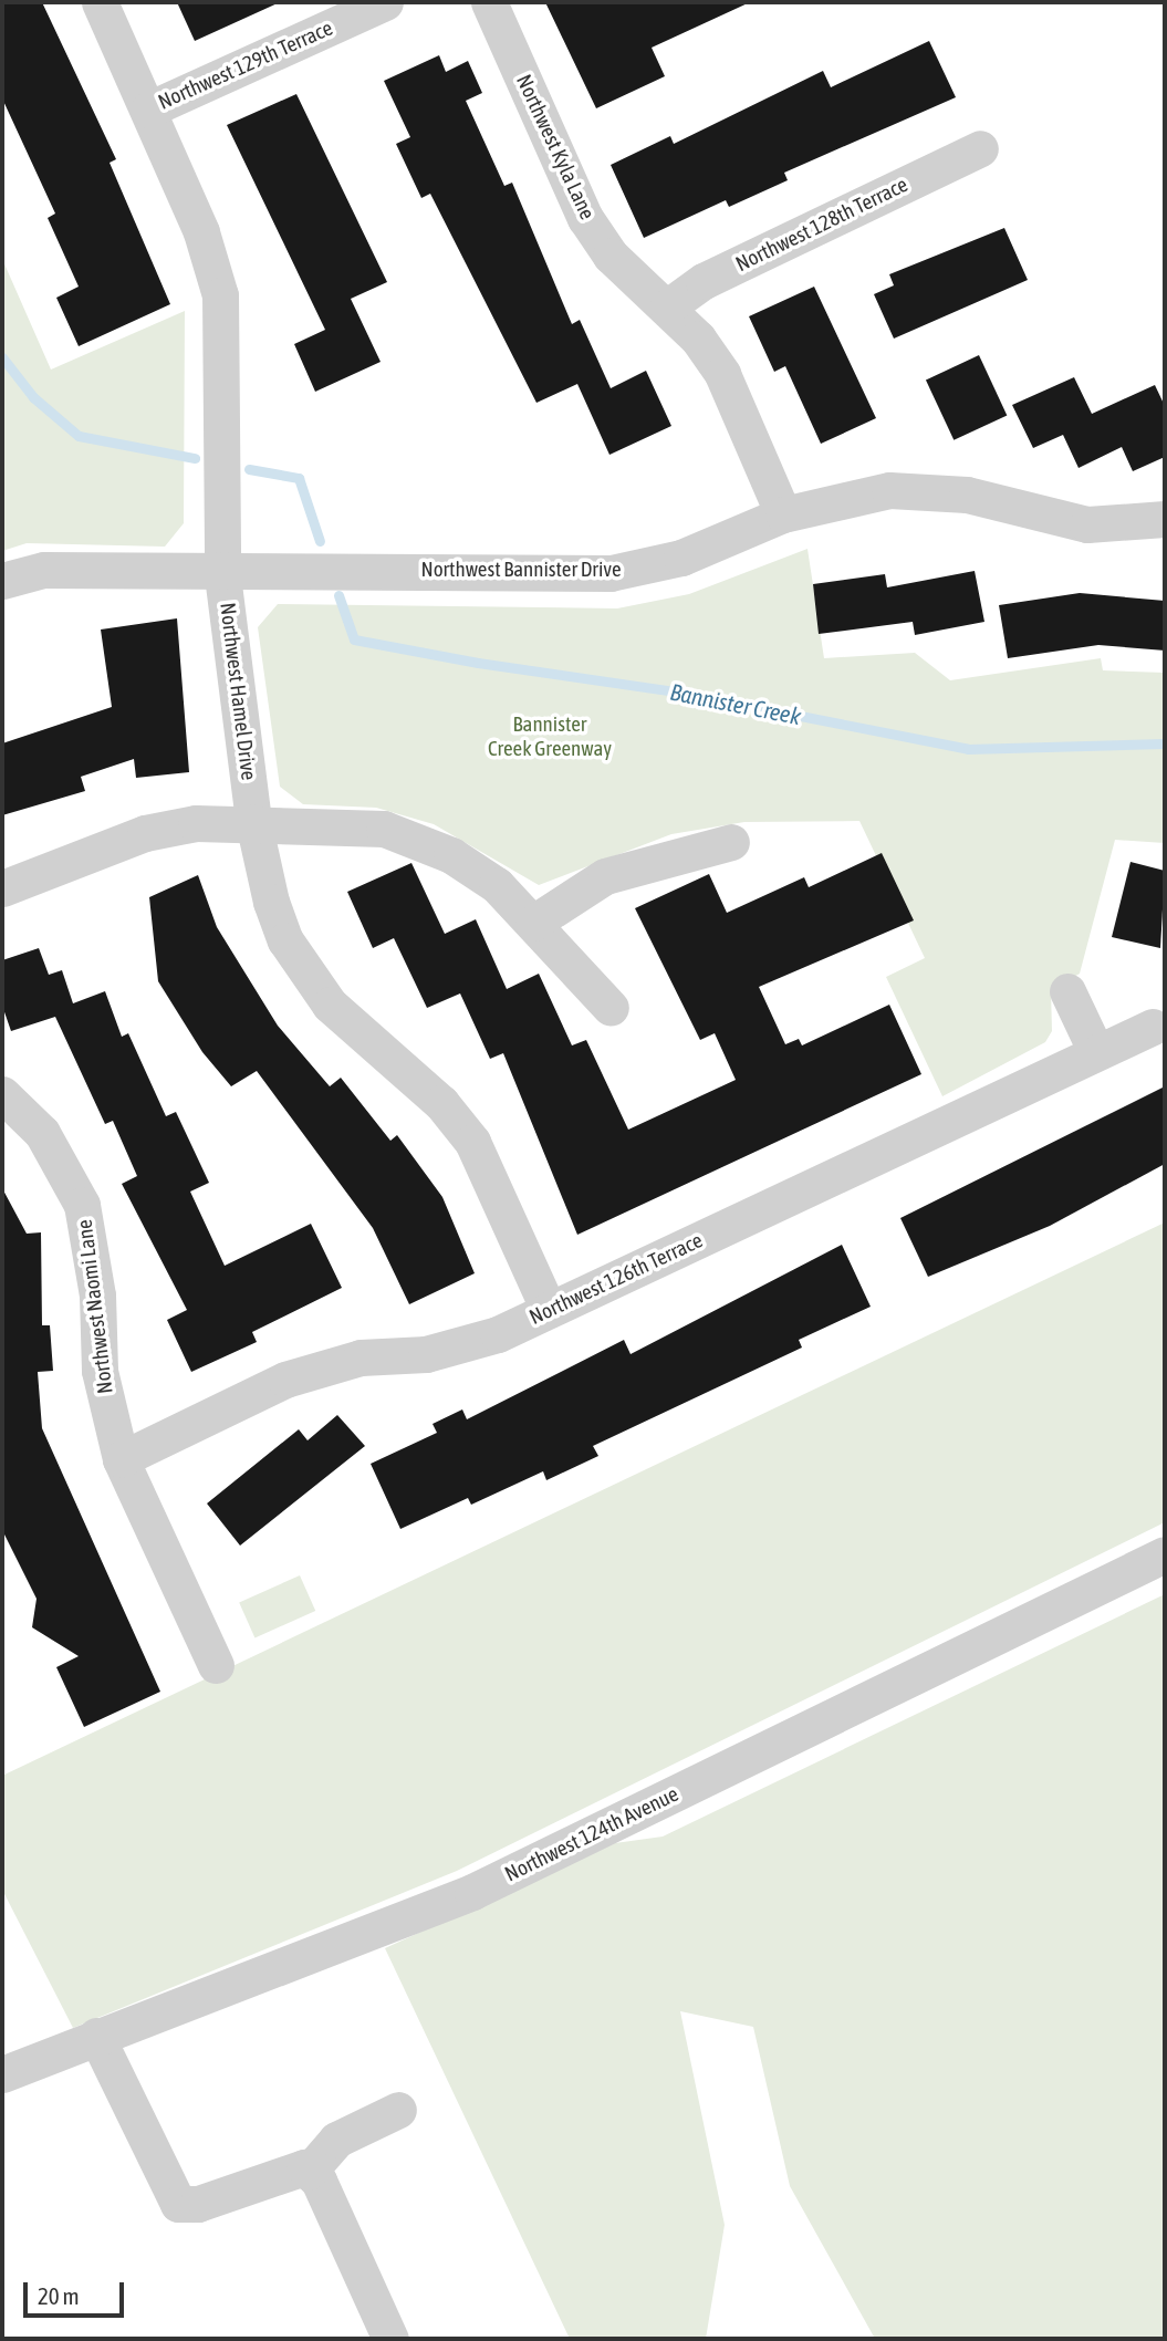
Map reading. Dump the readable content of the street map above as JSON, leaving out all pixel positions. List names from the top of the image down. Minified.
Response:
{"streets":{"street":["Northwest 129th Terrace","Northwest Kyla Lane","Northwest 128th Terrace","Northwest Bannister Drive","Northwest Hamel Drive","Northwest 126th Terrace","Northwest Naomi Lane","Northwest 124th Avenue"]},"crossings":[["Northwest 129th Terrace","Northwest Hamel Drive"],["Northwest Kyla Lane","Northwest 128th Terrace"],["Northwest Kyla Lane","Northwest Bannister Drive"],["Northwest Bannister Drive","Northwest Hamel Drive"],["Northwest Hamel Drive","Northwest 126th Terrace"],["Northwest 126th Terrace","Northwest Naomi Lane"]],"water":["Bannister Creek"],"parks":["Bannister Creek Greenway"],"scale_bar":"20 m"}
